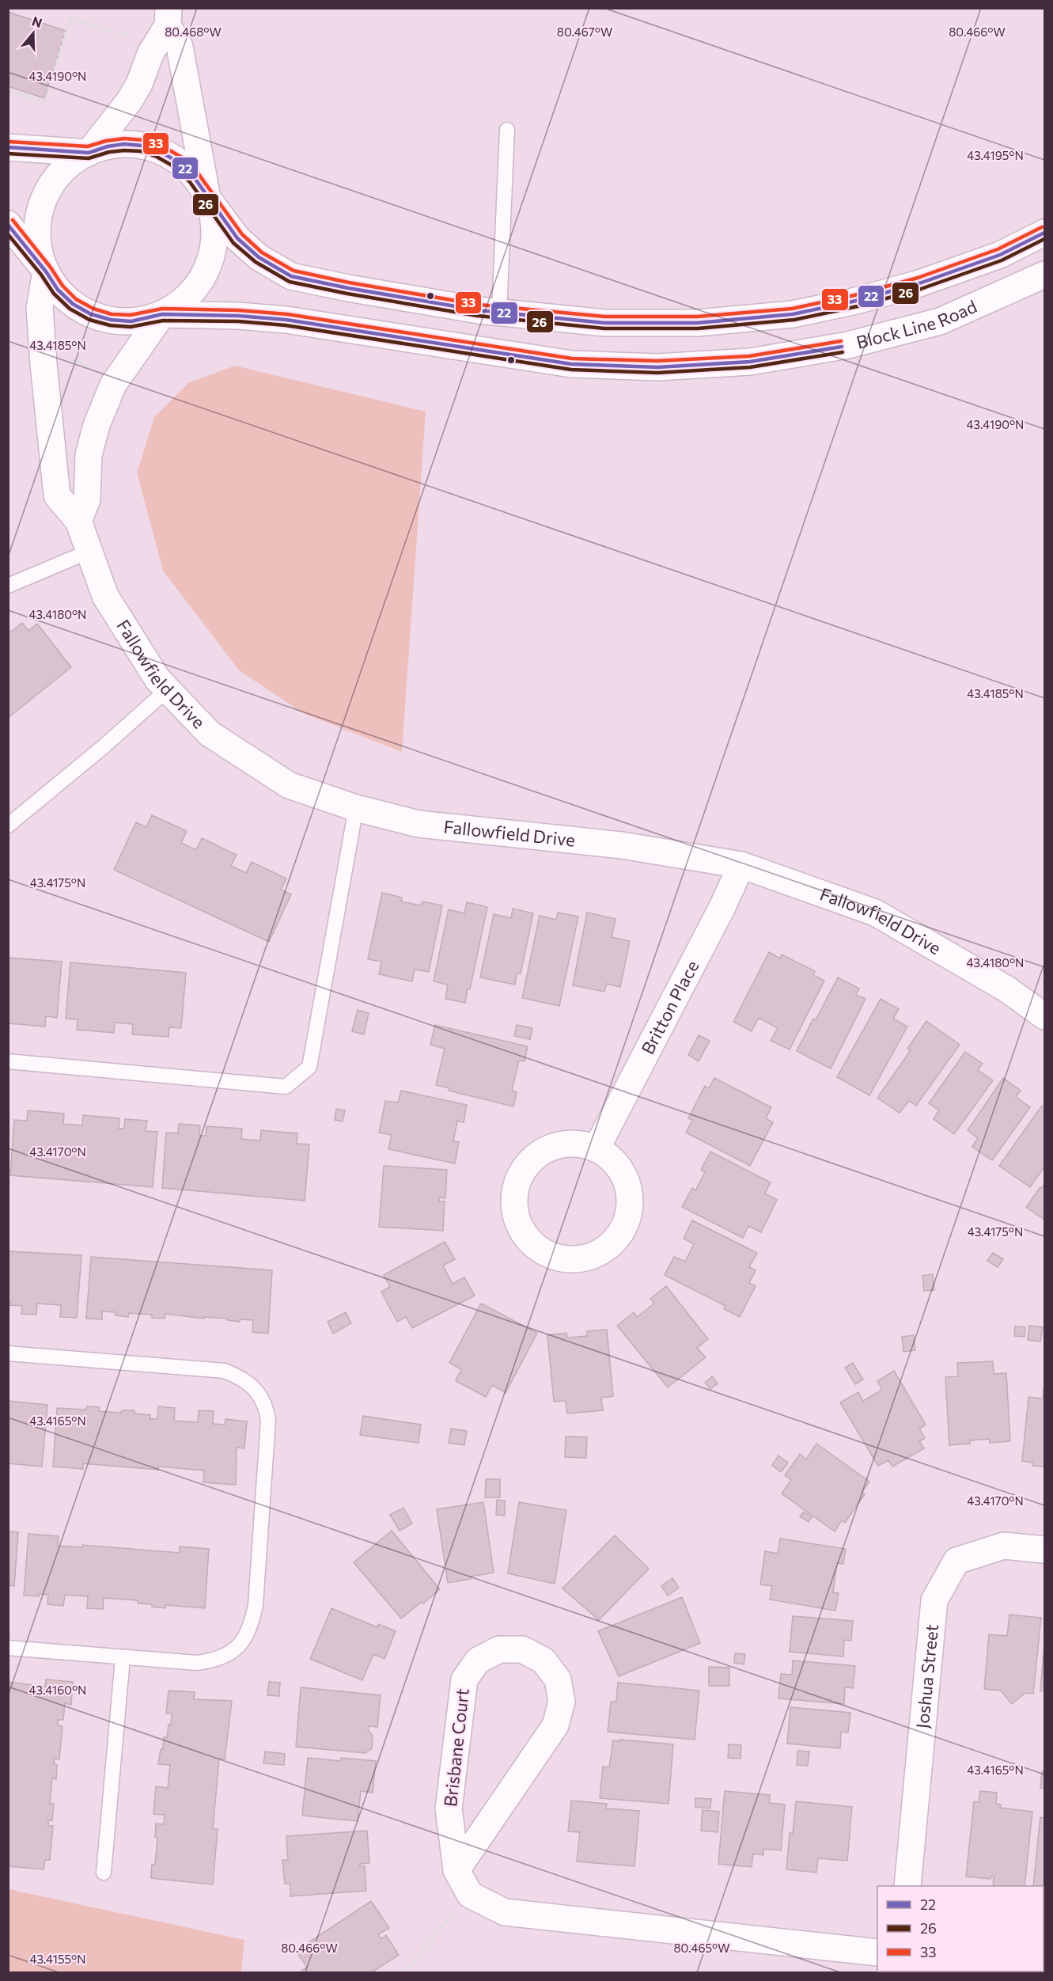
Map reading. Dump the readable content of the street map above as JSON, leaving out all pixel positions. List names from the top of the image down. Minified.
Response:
{"streets":{"street":["Block Line Road","Fallowfield Drive","Britton Place","Joshua Street","Brisbane Court"]},"crossings":[["Fallowfield Drive","Britton Place"]],"lines":["transit line 33","transit line 22","transit line 26"],"legend":["22","26","33"],"north":"top","coordinates":["80.468°W","80.467°W","80.466°W","43.4190°N","43.4195°N","43.4185°N","43.4180°N","43.4175°N","43.4170°N","43.4165°N","43.4160°N","80.465°W","43.4155°N"]}
